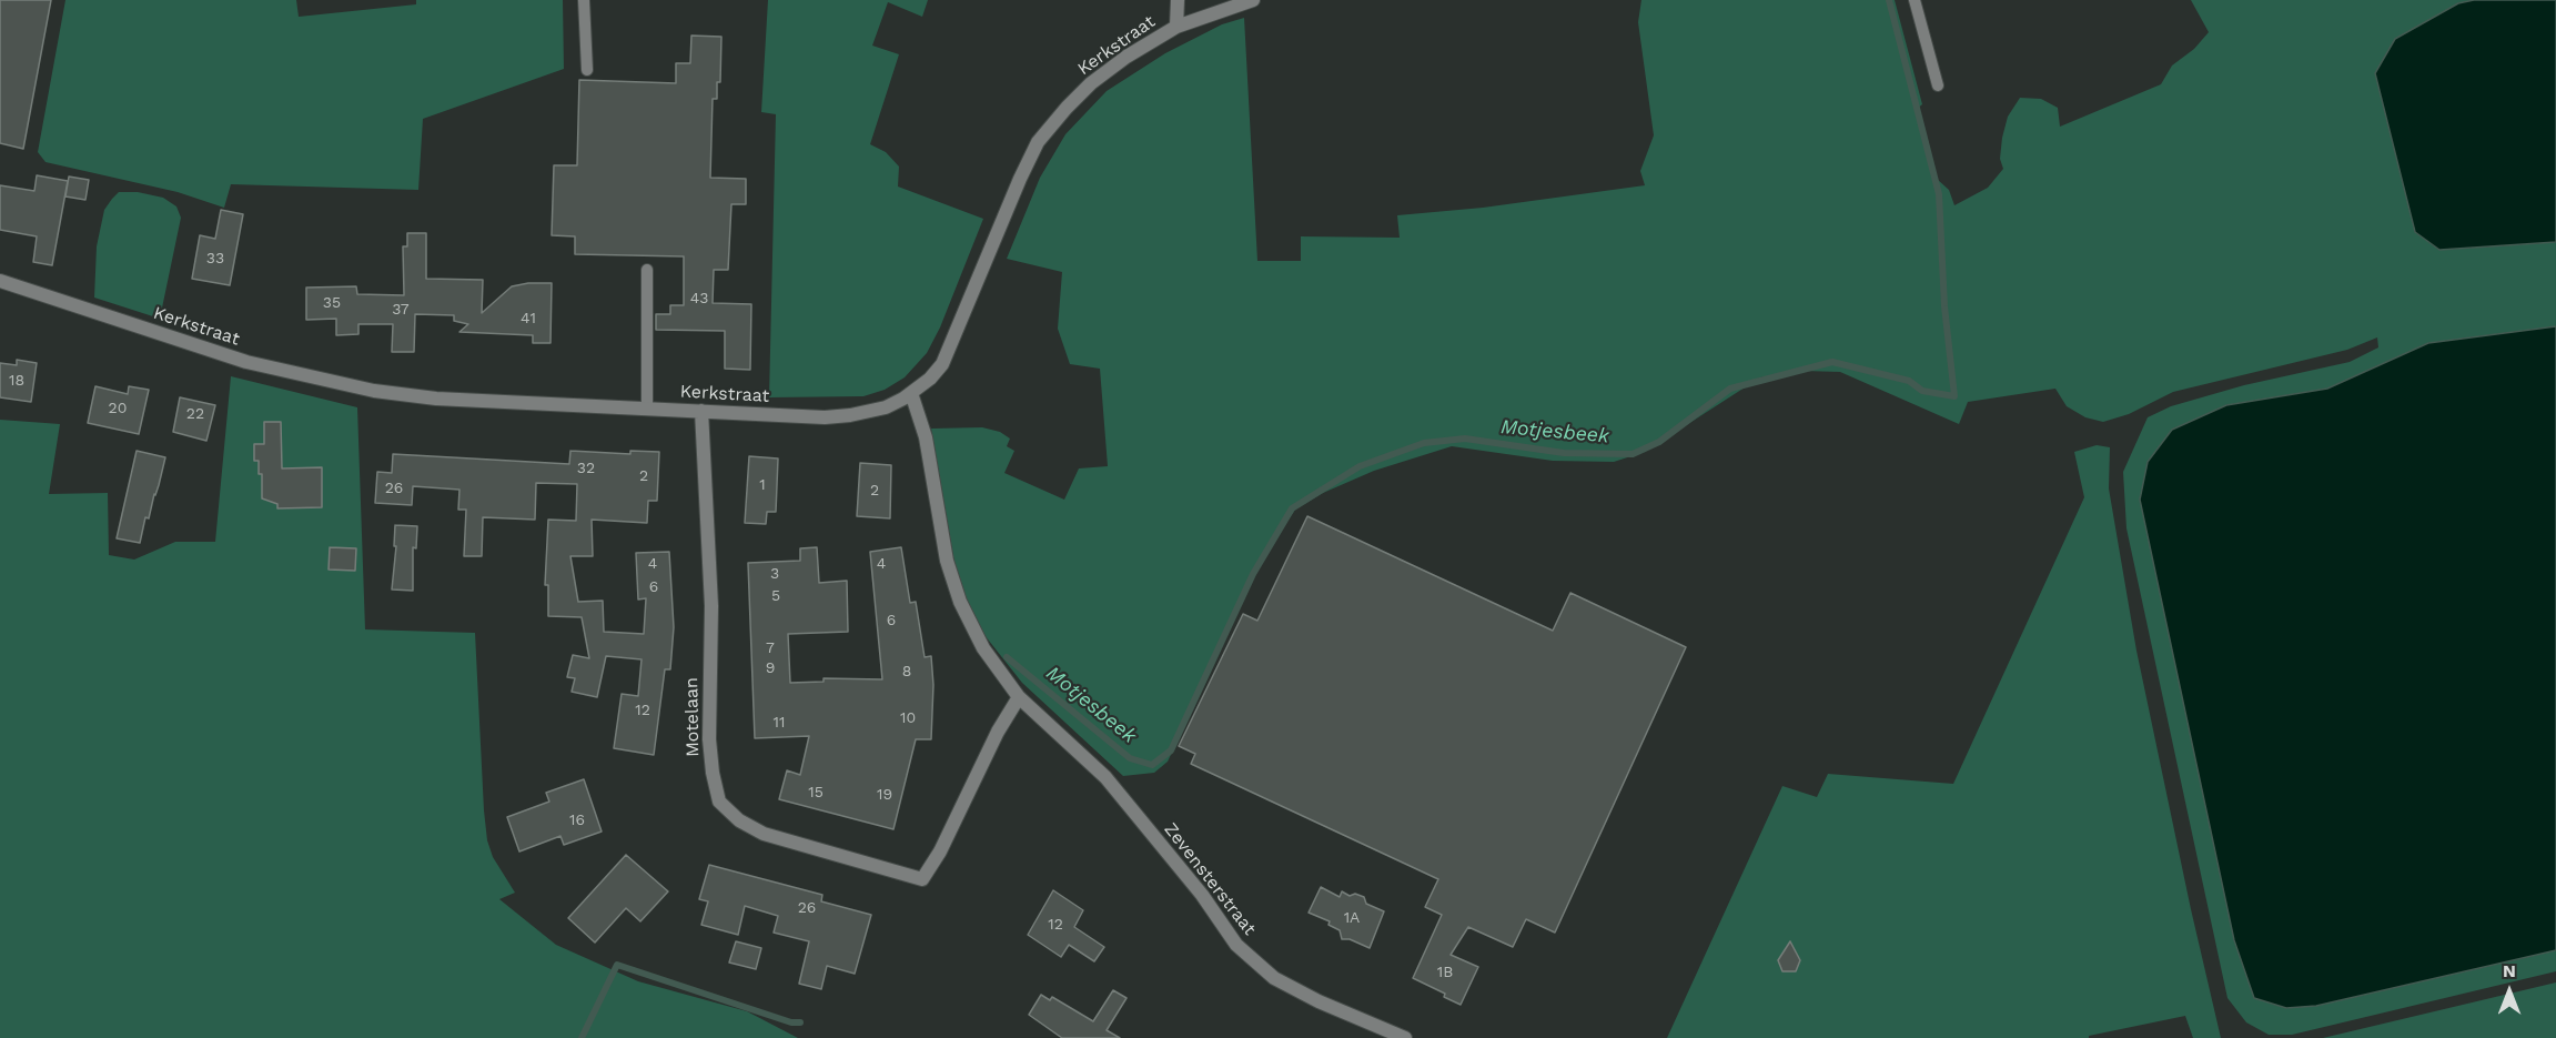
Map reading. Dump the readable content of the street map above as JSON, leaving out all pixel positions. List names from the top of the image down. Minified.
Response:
{"streets":{"street":["Kerkstraat","Motelaan","Zevensterstraat"]},"crossings":[["Kerkstraat","Motelaan"],["Kerkstraat","Zevensterstraat"],["Motelaan","Zevensterstraat"]],"water":["Motjesbeek"],"house_numbers":["33","43","35","37","41","18","20","22","32","2","1","26","2","4","4","3","6","5","6","7","9","8","12","10","11","15","19","16","26","1A","12","1B"],"north":"top"}
